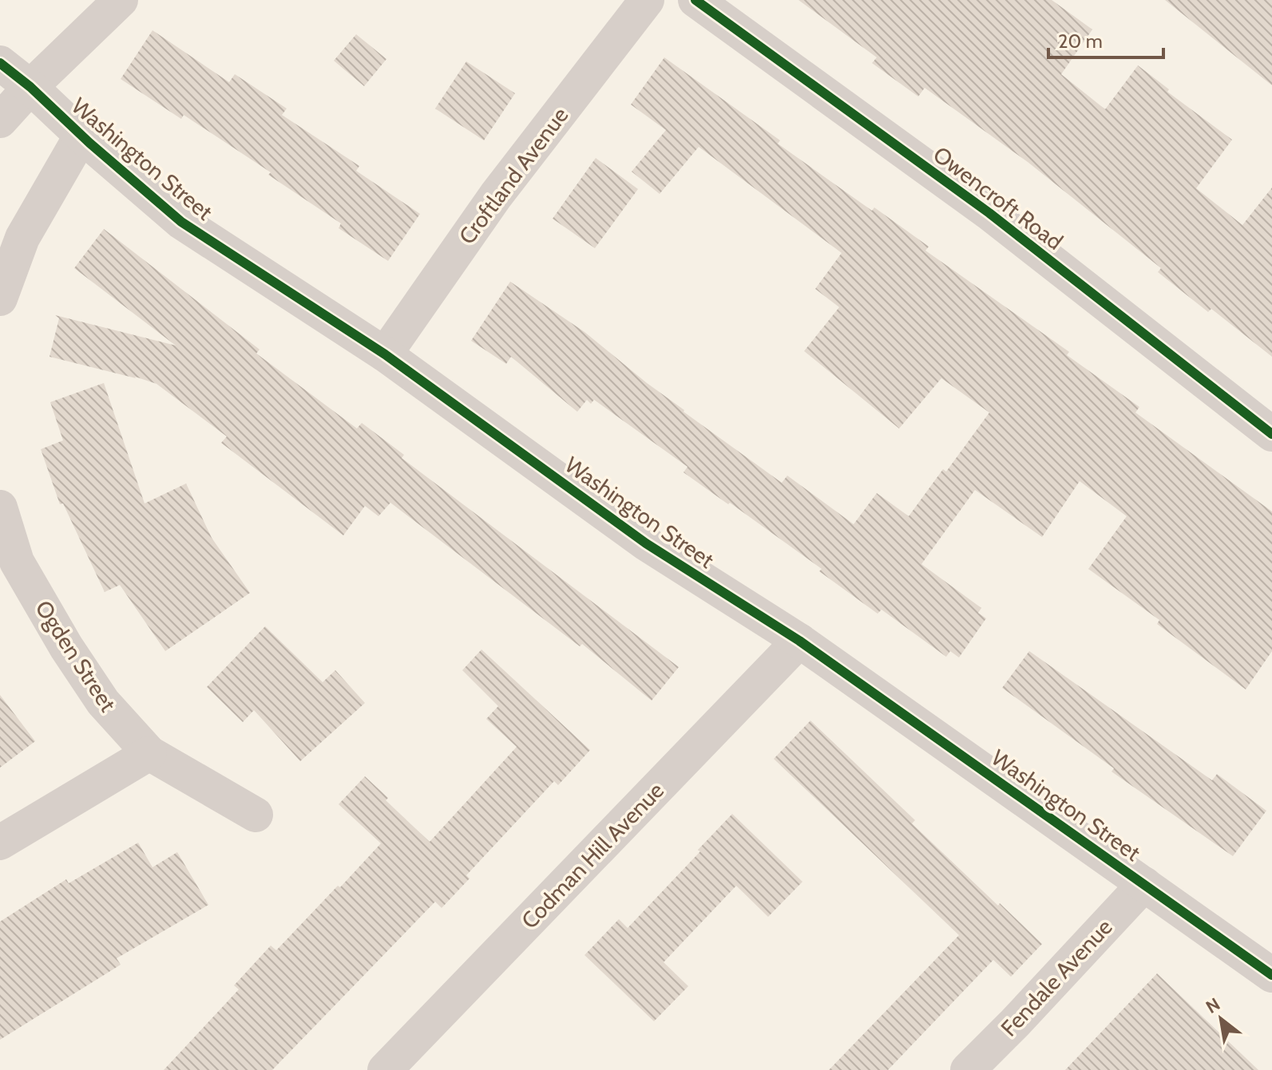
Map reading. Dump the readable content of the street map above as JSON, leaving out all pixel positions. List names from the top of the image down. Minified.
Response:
{"streets":{"street":["Washington Street","Croftland Avenue","Owencroft Road","Ogden Street","Codman Hill Avenue","Fendale Avenue"]},"crossings":[["Washington Street","Croftland Avenue"],["Washington Street","Codman Hill Avenue"],["Washington Street","Fendale Avenue"]],"scale_bar":"20 m","north":"top left"}
